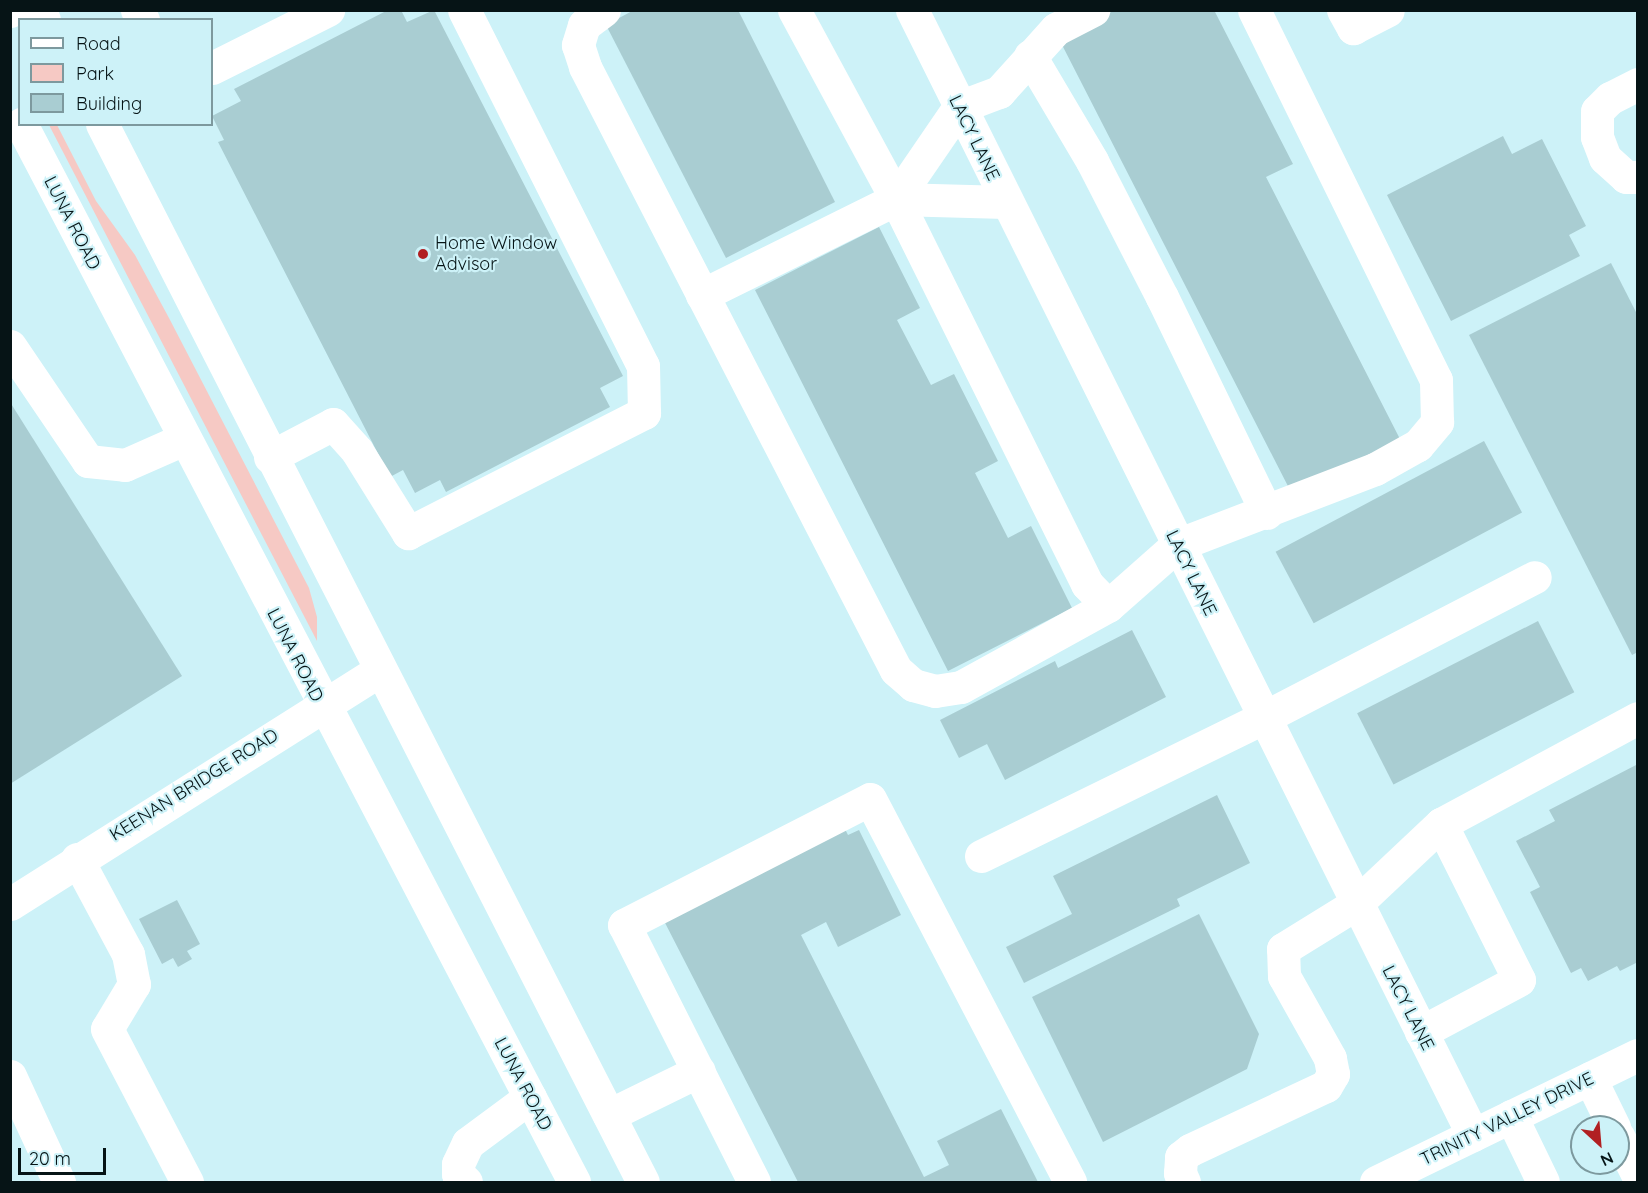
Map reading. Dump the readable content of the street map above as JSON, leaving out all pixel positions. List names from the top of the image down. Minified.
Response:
{"streets":{"main road":["LACY LANE","LUNA ROAD","KEENAN BRIDGE ROAD","TRINITY VALLEY DRIVE"]},"crossings":[["LACY LANE","TRINITY VALLEY DRIVE"],["LUNA ROAD","KEENAN BRIDGE ROAD"]],"places":["Home Window Advisor"],"legend":["Road","Park","Building"],"scale_bar":"20 m","north":"bottom right"}
